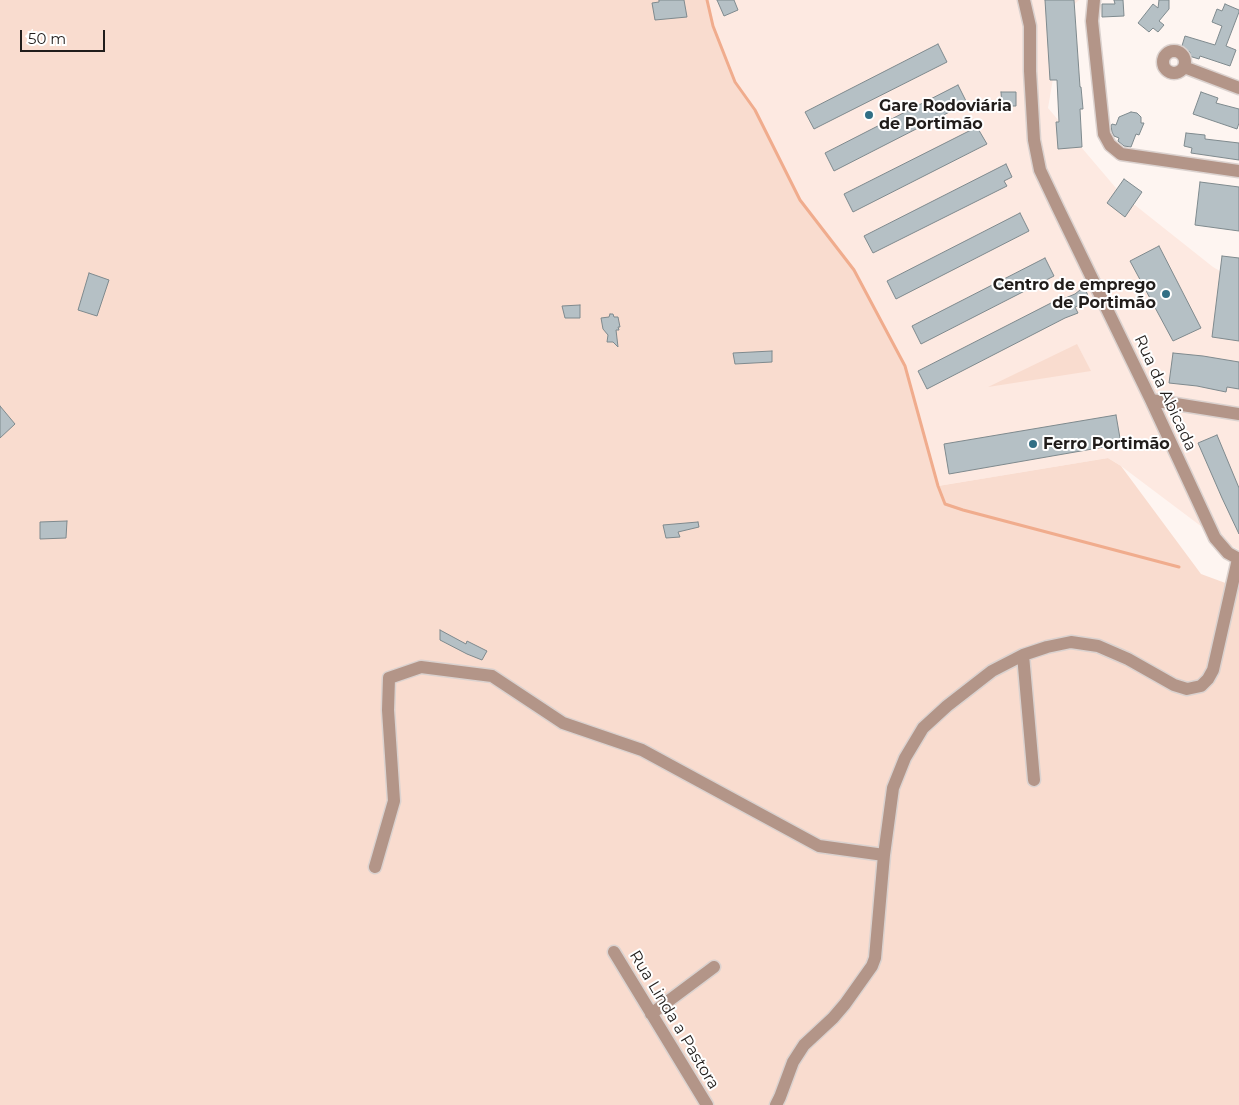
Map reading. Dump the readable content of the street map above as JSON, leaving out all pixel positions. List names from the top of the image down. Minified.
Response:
{"streets":{"street":["Rua da Abicada","Rua Linda a Pastora"]},"places":["Gare Rodoviária de Portimão","Centro de emprego de Portimão","Ferro Portimão"],"scale_bar":"50 m"}
